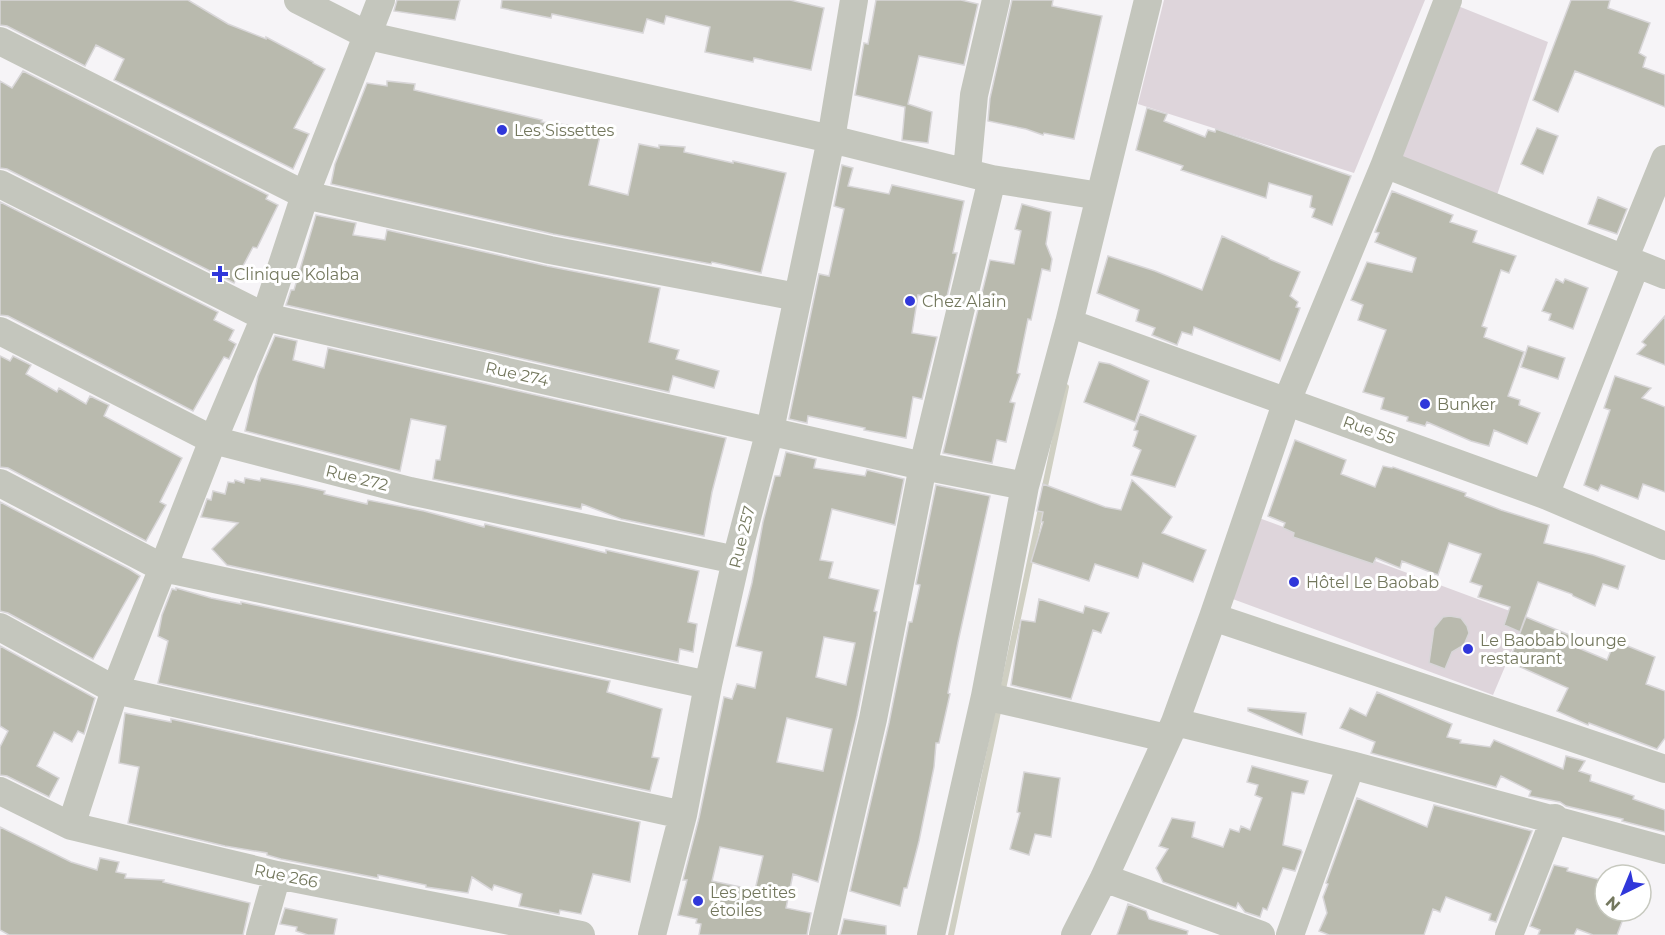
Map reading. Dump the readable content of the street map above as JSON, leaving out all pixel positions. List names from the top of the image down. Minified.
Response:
{"streets":{"street":["Rue 274","Rue 55","Rue 272","Rue 257","Rue 266"]},"crossings":[["Rue 274","Rue 257"],["Rue 272","Rue 257"]],"places":{"other":["Les Sissettes","Chez Alain","Bunker","Hôtel Le Baobab","Le Baobab lounge restaurant","Les petites étoiles"],"health":["Clinique Kolaba"]},"north":"bottom left"}
